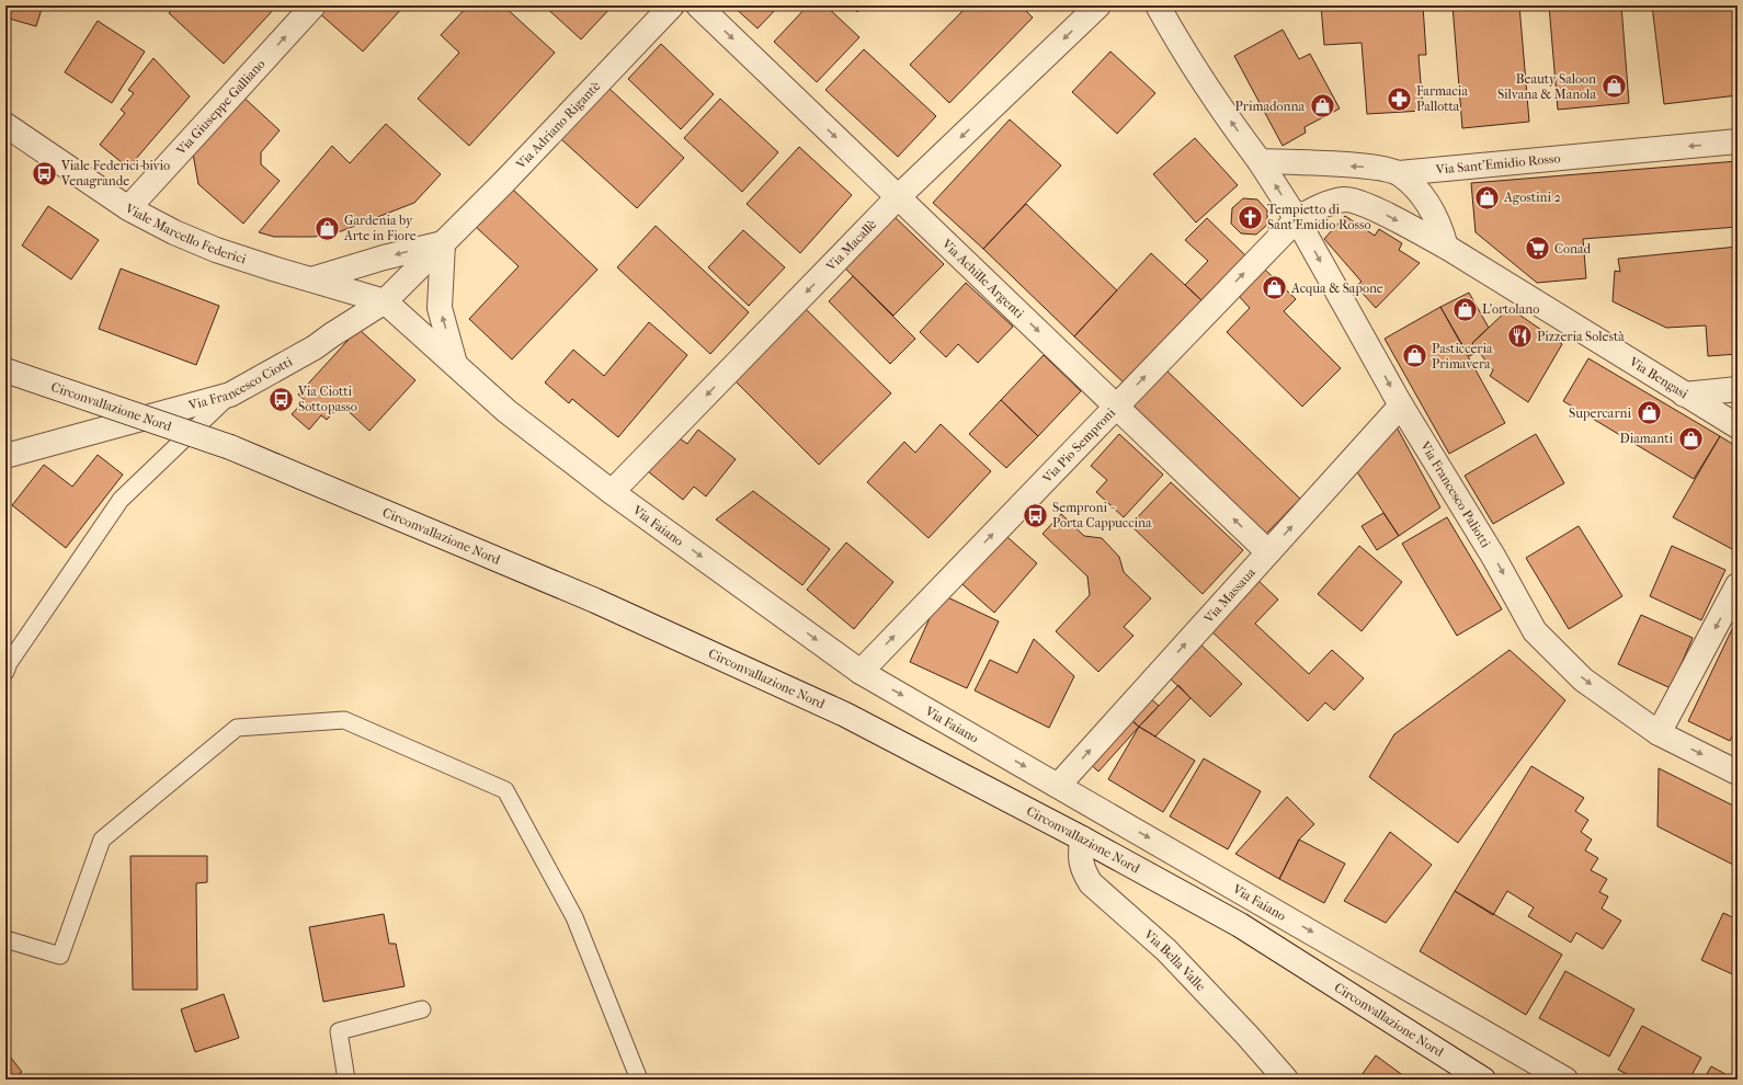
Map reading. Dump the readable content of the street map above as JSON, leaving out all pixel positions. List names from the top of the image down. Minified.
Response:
{"streets":{"street":["Via Giuseppe Galliano","Via Adriano Rigantè","Via Sant'Emidio Rosso","Viale Marcello Federici","Via Macallè","Via Achille Argenti","Via Bengasi","Via Francesco Ciotti","Circonvallazione Nord","Via Pio Semproni","Via Francesco Paliotti","Via Faiano","Via Massaua","Via Bella Valle"]},"crossings":[["Via Giuseppe Galliano","Viale Marcello Federici"],["Via Adriano Rigantè","Viale Marcello Federici"],["Via Adriano Rigantè","Via Francesco Ciotti"],["Via Adriano Rigantè","Via Faiano"],["Via Sant'Emidio Rosso","Via Francesco Paliotti"],["Viale Marcello Federici","Via Francesco Ciotti"],["Viale Marcello Federici","Via Faiano"],["Via Macallè","Via Achille Argenti"],["Via Macallè","Via Faiano"],["Via Achille Argenti","Via Pio Semproni"],["Via Achille Argenti","Via Massaua"],["Via Bengasi","Via Pio Semproni"],["Via Bengasi","Via Francesco Paliotti"],["Via Francesco Ciotti","Via Faiano"],["Circonvallazione Nord","Via Bella Valle"],["Via Pio Semproni","Via Francesco Paliotti"],["Via Pio Semproni","Via Faiano"],["Via Francesco Paliotti","Via Massaua"],["Via Faiano","Via Massaua"]],"one_way":["Via Giuseppe Galliano","Via Sant'Emidio Rosso","Via Macallè","Via Pio Semproni","Via Faiano","Via Massaua"],"places":{"shop":["Beauty Saloon Silvana & Manola","Primadonna","Agostini 2","Gardenia by Arte in Fiore","Acqua & Sapone","L'ortolano","Pasticceria Primavera","Supercarni","Diamanti"],"pharmacy":["Farmacia Pallotta"],"bus stop":["Viale Federici-bivio Venagrande","Via Ciotti Sottopasso","Semproni - Porta Cappuccina"],"church":["Tempietto di Sant'Emidio Rosso"],"supermarket":["Conad"],"restaurant":["Pizzeria Solestà"]}}
